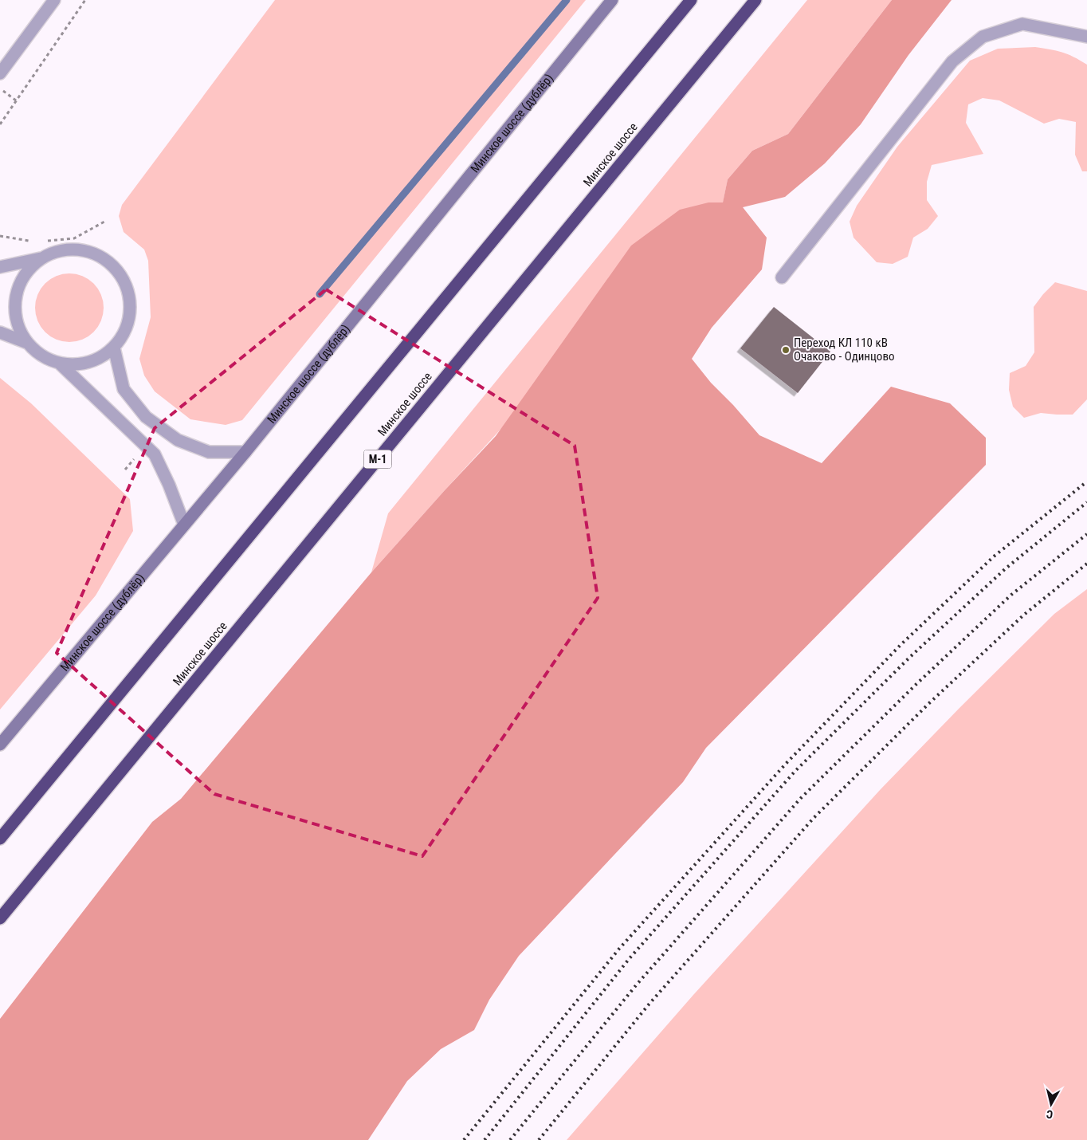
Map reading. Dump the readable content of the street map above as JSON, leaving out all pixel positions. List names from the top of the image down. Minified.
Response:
{"streets":{"highway":["Минское шоссе","М-1"],"main road":["Минское шоссе (дублёр)"]},"places":["Переход КЛ 110 кВ Очаково - Одинцово"],"north":"bottom"}
